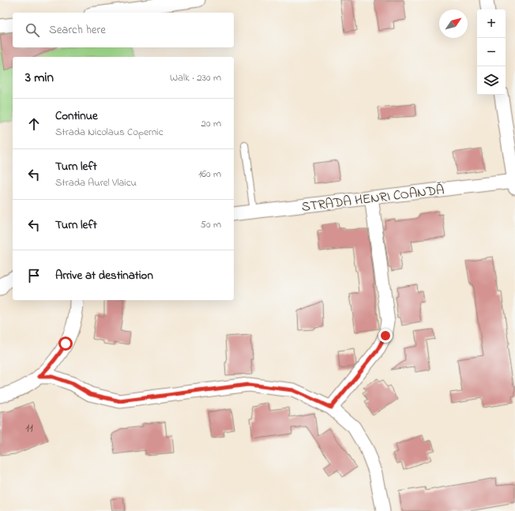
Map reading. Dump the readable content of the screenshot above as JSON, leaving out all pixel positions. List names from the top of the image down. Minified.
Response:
{"streets":{"street":["STRADA HENRI COANDĂ"]},"house_numbers":["11"],"north":"top right","page":{"map_buttons":["+","−"],"search":"Search here","heading":["3 min","Walk · 230 m"],"list":[["Continue","Strada Nicolaus Copernic","20 m"],["Turn left","Strada Aurel Vlaicu","160 m"],["Turn left","50 m"],"Arrive at destination"]}}
